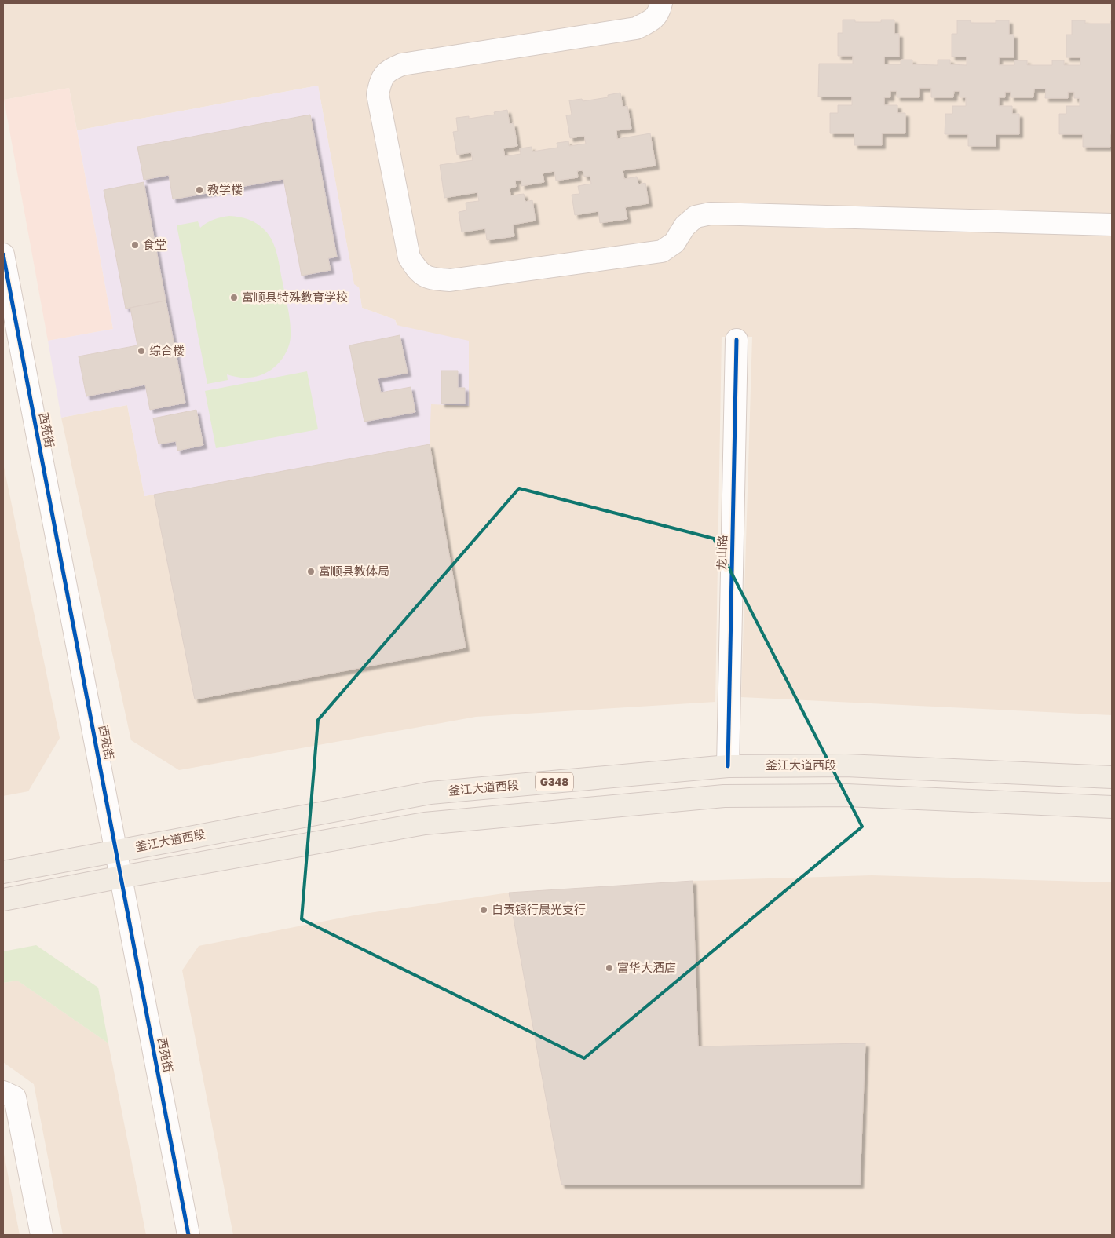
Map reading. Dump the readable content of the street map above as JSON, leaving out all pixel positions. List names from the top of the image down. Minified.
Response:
{"streets":{"main road":["釜江大道西段","G348"],"street":["西苑街","龙山路"]},"crossings":[["西苑街","釜江大道西段"],["龙山路","釜江大道西段"]],"places":["教学楼","食堂","富顺县特殊教育学校","综合楼","富顺县教体局","自贡银行晨光支行","富华大酒店"]}
